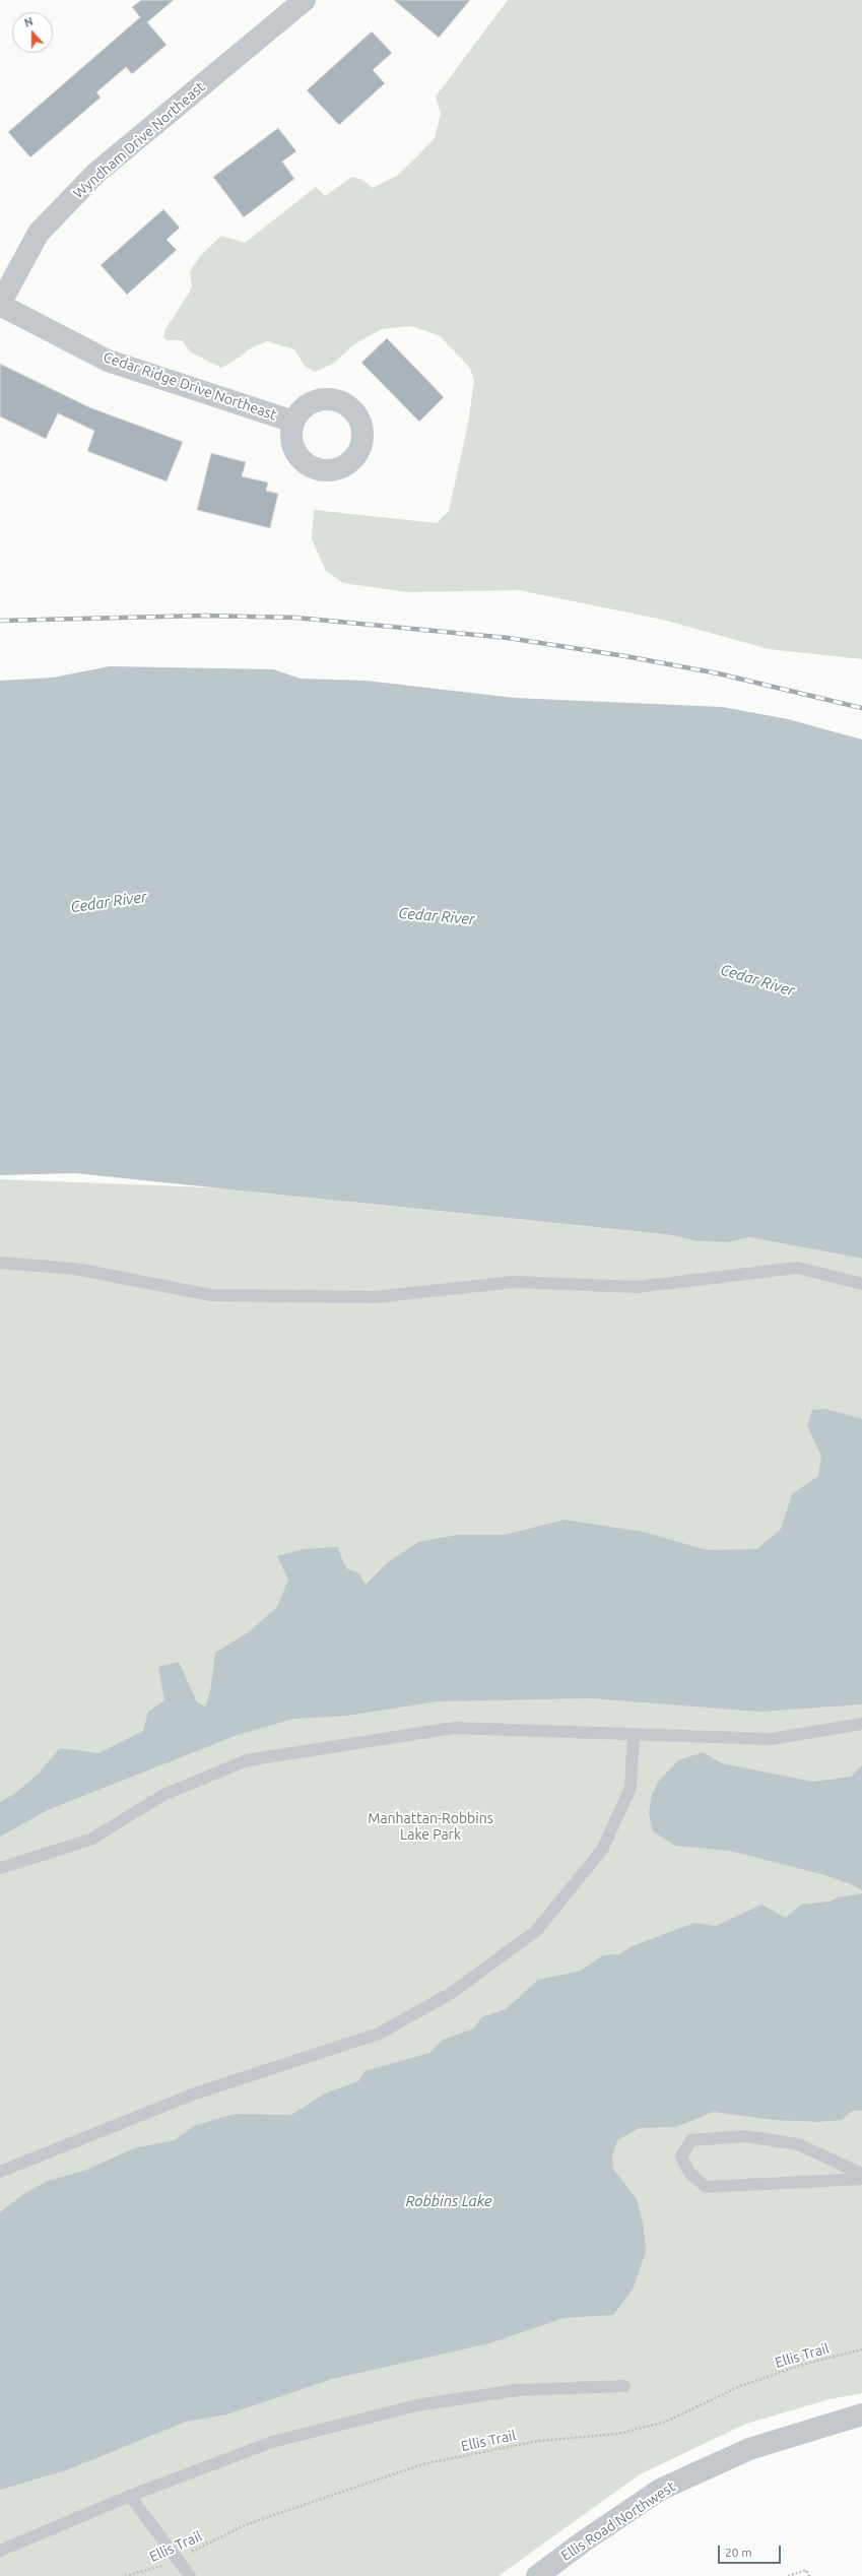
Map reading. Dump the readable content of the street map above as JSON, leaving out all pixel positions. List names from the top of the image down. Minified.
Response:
{"streets":{"street":["Wyndham Drive Northeast","Cedar Ridge Drive Northeast","Ellis Road Northwest"],"path":["Ellis Trail"]},"crossings":[["Wyndham Drive Northeast","Cedar Ridge Drive Northeast"]],"water":["Cedar River","Robbins Lake"],"parks":["Manhattan-Robbins Lake Park"],"scale_bar":"20 m","north":"top"}
